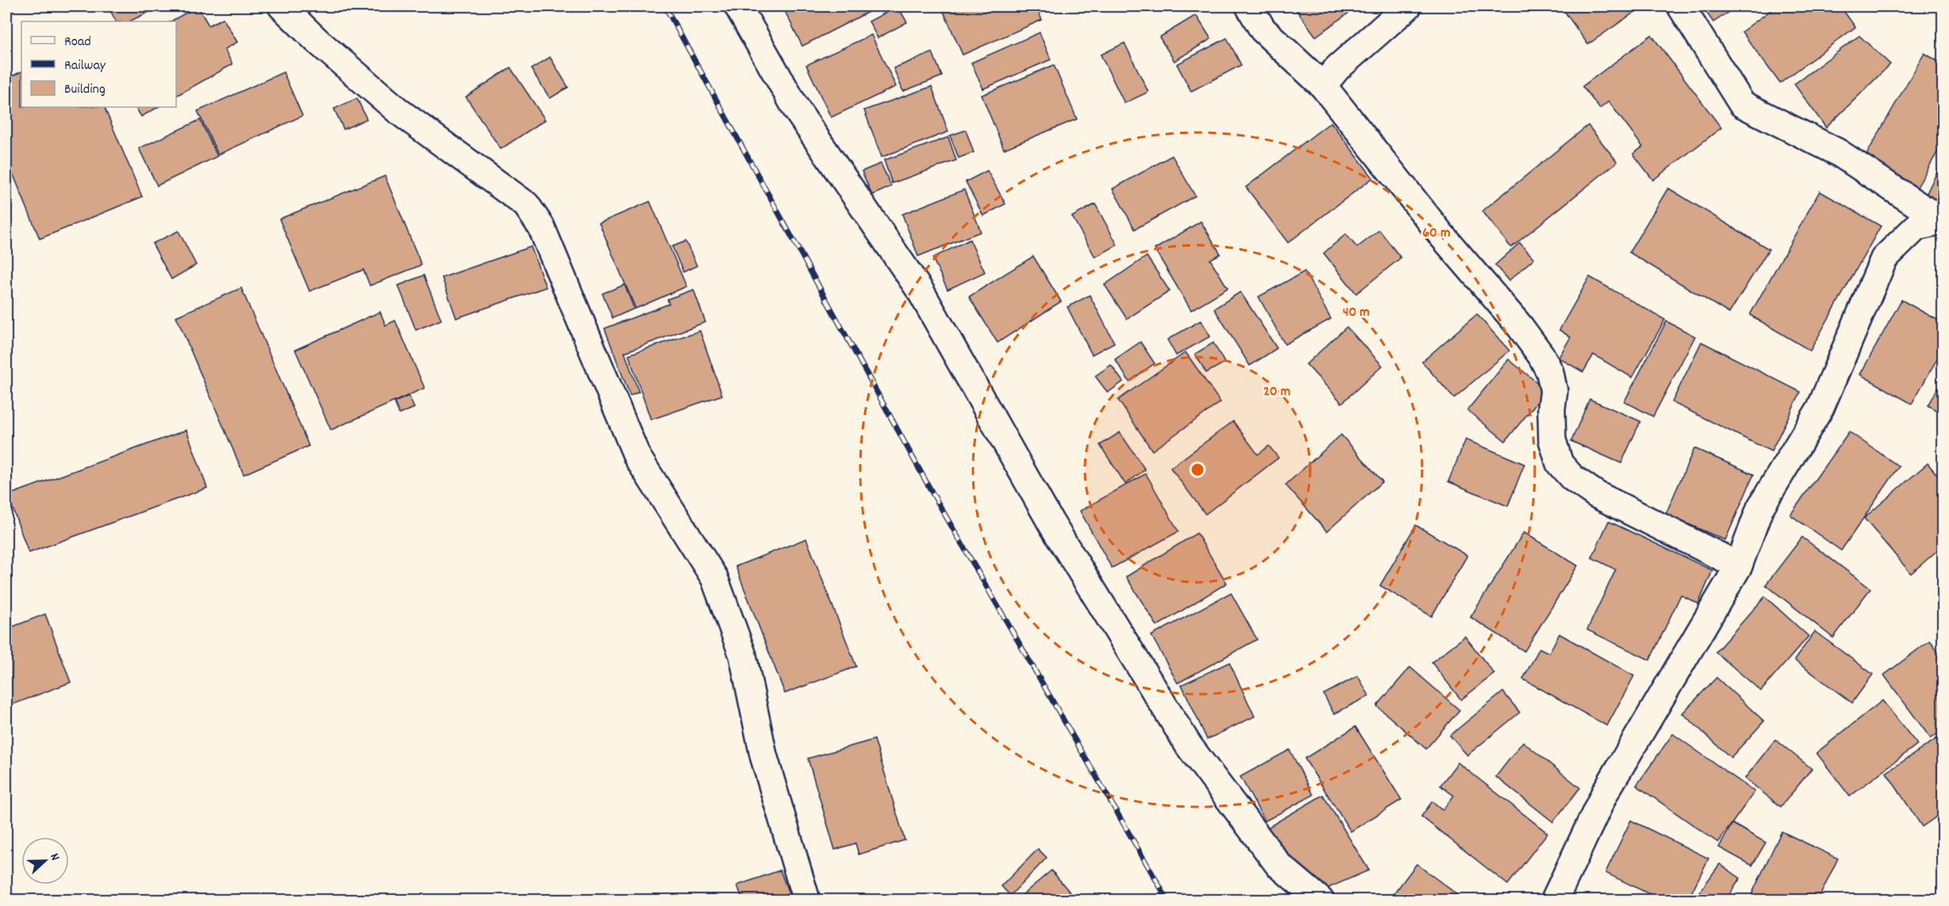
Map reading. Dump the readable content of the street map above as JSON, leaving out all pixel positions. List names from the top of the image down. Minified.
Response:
{"legend":["Road","Railway","Building"],"north":"right","rings":["60 m","40 m","20 m"]}
